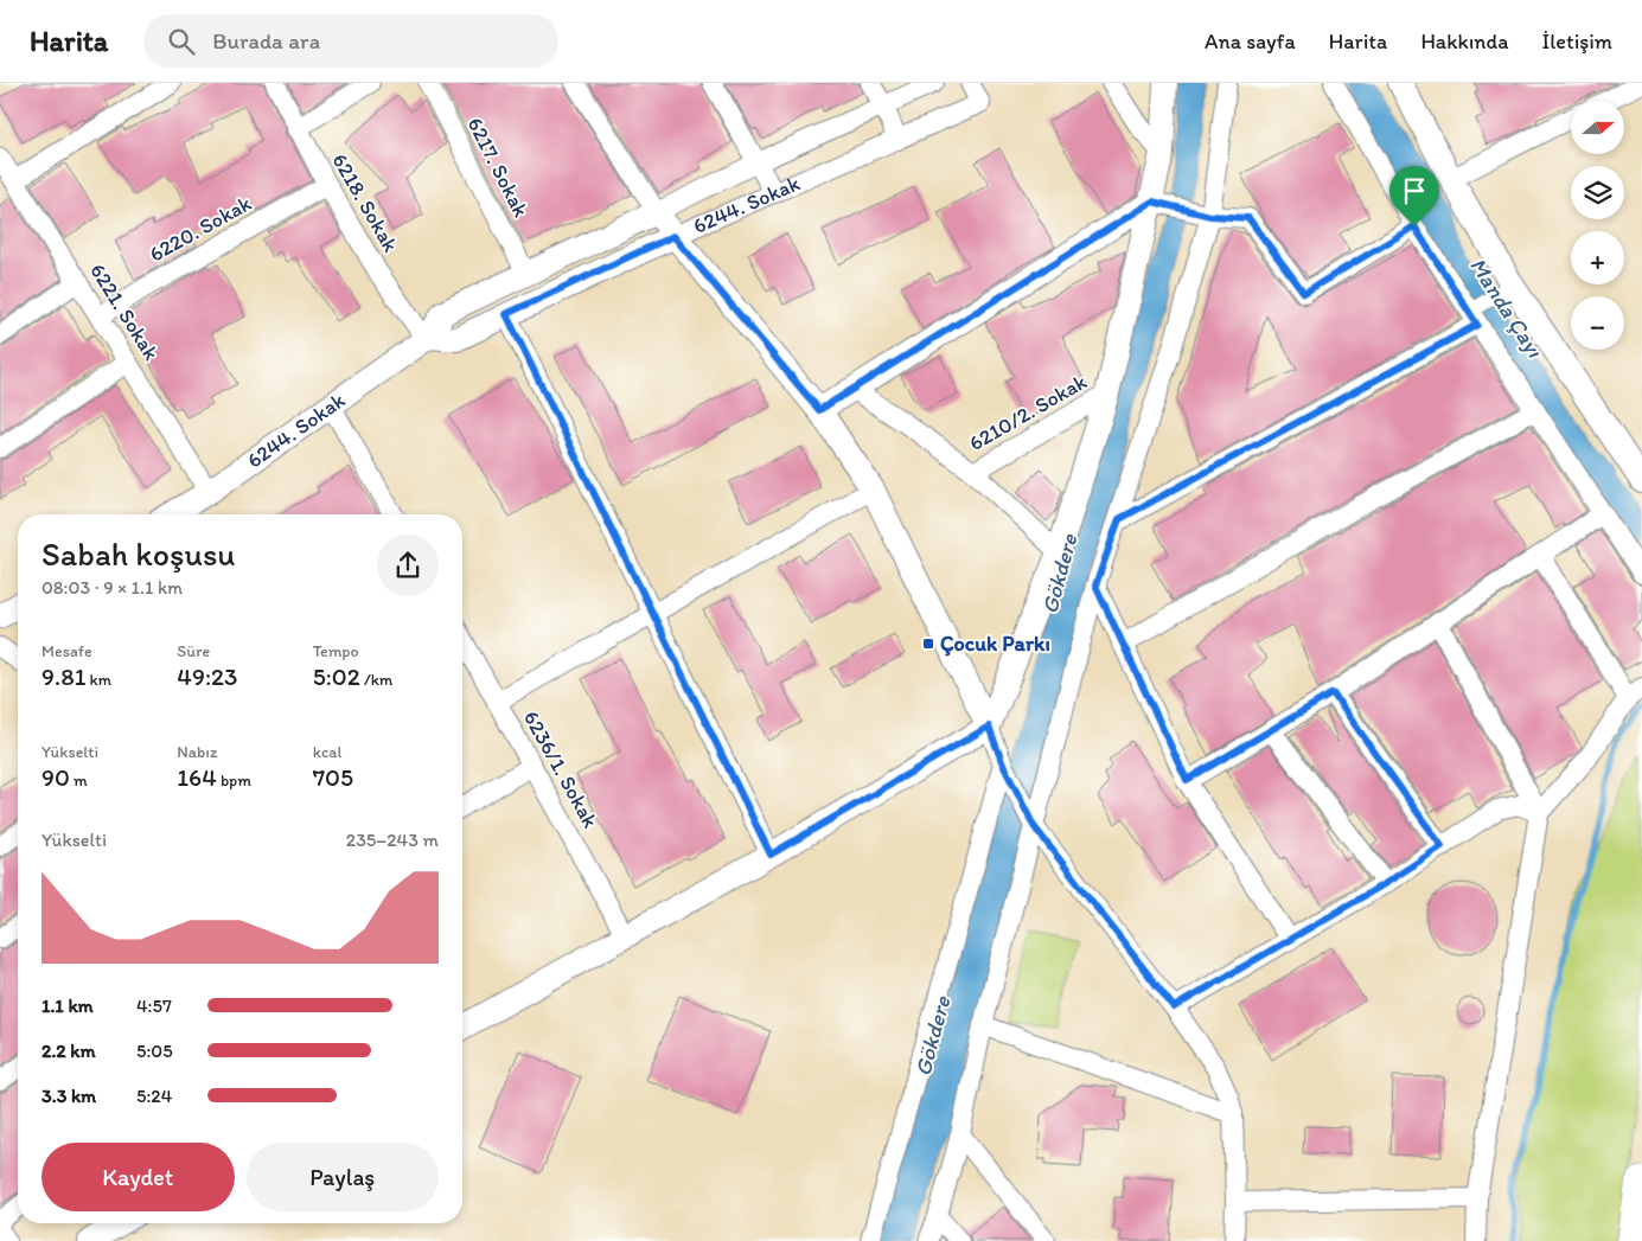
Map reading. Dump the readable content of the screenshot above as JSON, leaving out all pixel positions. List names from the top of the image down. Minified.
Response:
{"streets":{"street":["6217. Sokak","6218. Sokak","6244. Sokak","6220. Sokak","6221. Sokak","6210/2. Sokak","6236/1. Sokak"]},"crossings":[["6217. Sokak","6244. Sokak"],["6218. Sokak","6244. Sokak"],["6218. Sokak","6220. Sokak"],["6244. Sokak","6221. Sokak"],["6220. Sokak","6221. Sokak"]],"water":["Manda Çayı","Gökdere"],"places":{"transit":["Çocuk Parkı"]},"north":"right","page":{"header":"Harita","search":"Burada ara","nav":["Ana sayfa","Harita","Hakkında","İletişim"],"map_buttons":["+","−"],"heading":["Sabah koşusu","08:03 · 9 × 1.1 km"],"stats":[["Mesafe","9.81 km"],["Süre","49:23"],["Tempo","5:02 /km"],["Yükselti","90 m"],["Nabız","164 bpm"],["kcal","705"]],"chart":["Yükselti","235–243 m"],"list":[{"name":"1.1 km","note":"4:57"},{"name":"2.2 km","note":"5:05"},{"name":"3.3 km","note":"5:24"}],"buttons":["Kaydet","Paylaş"]}}
